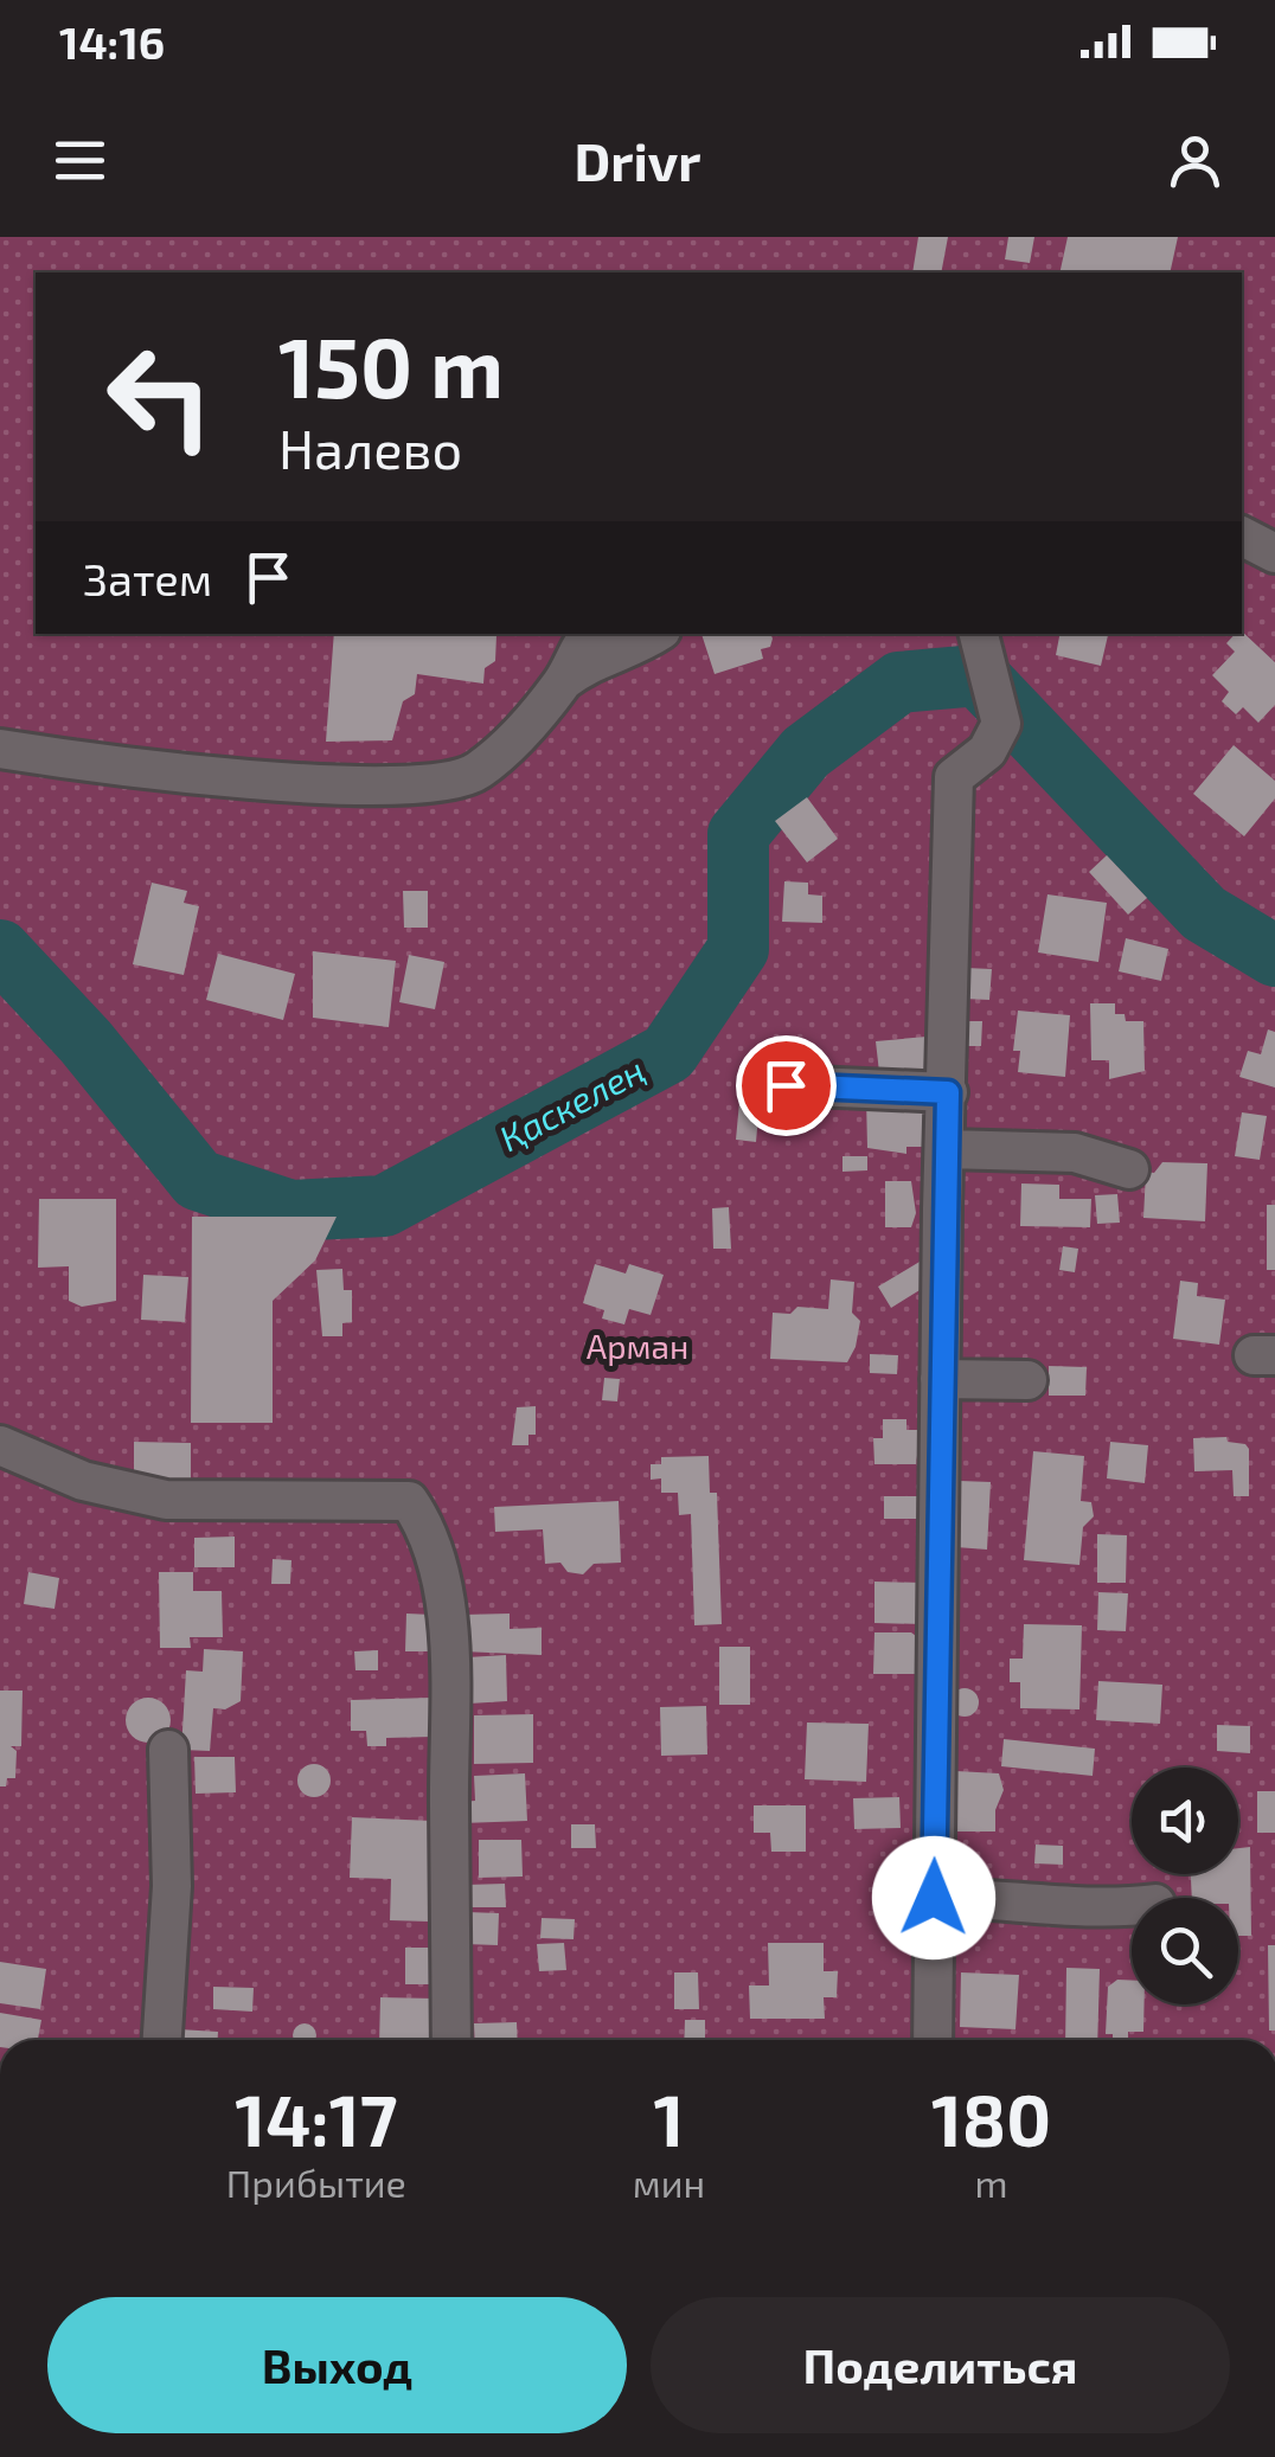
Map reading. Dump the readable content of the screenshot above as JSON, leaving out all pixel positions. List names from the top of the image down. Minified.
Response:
{"water":["Қаскелең"],"parks":["Арман"],"page":{"status":"14:16","header":"Drivr","turn":["150 m","Налево"],"then":"Затем","eta":["14:17","Прибытие","1","мин","180","m"],"buttons":["Выход","Поделиться"]}}
